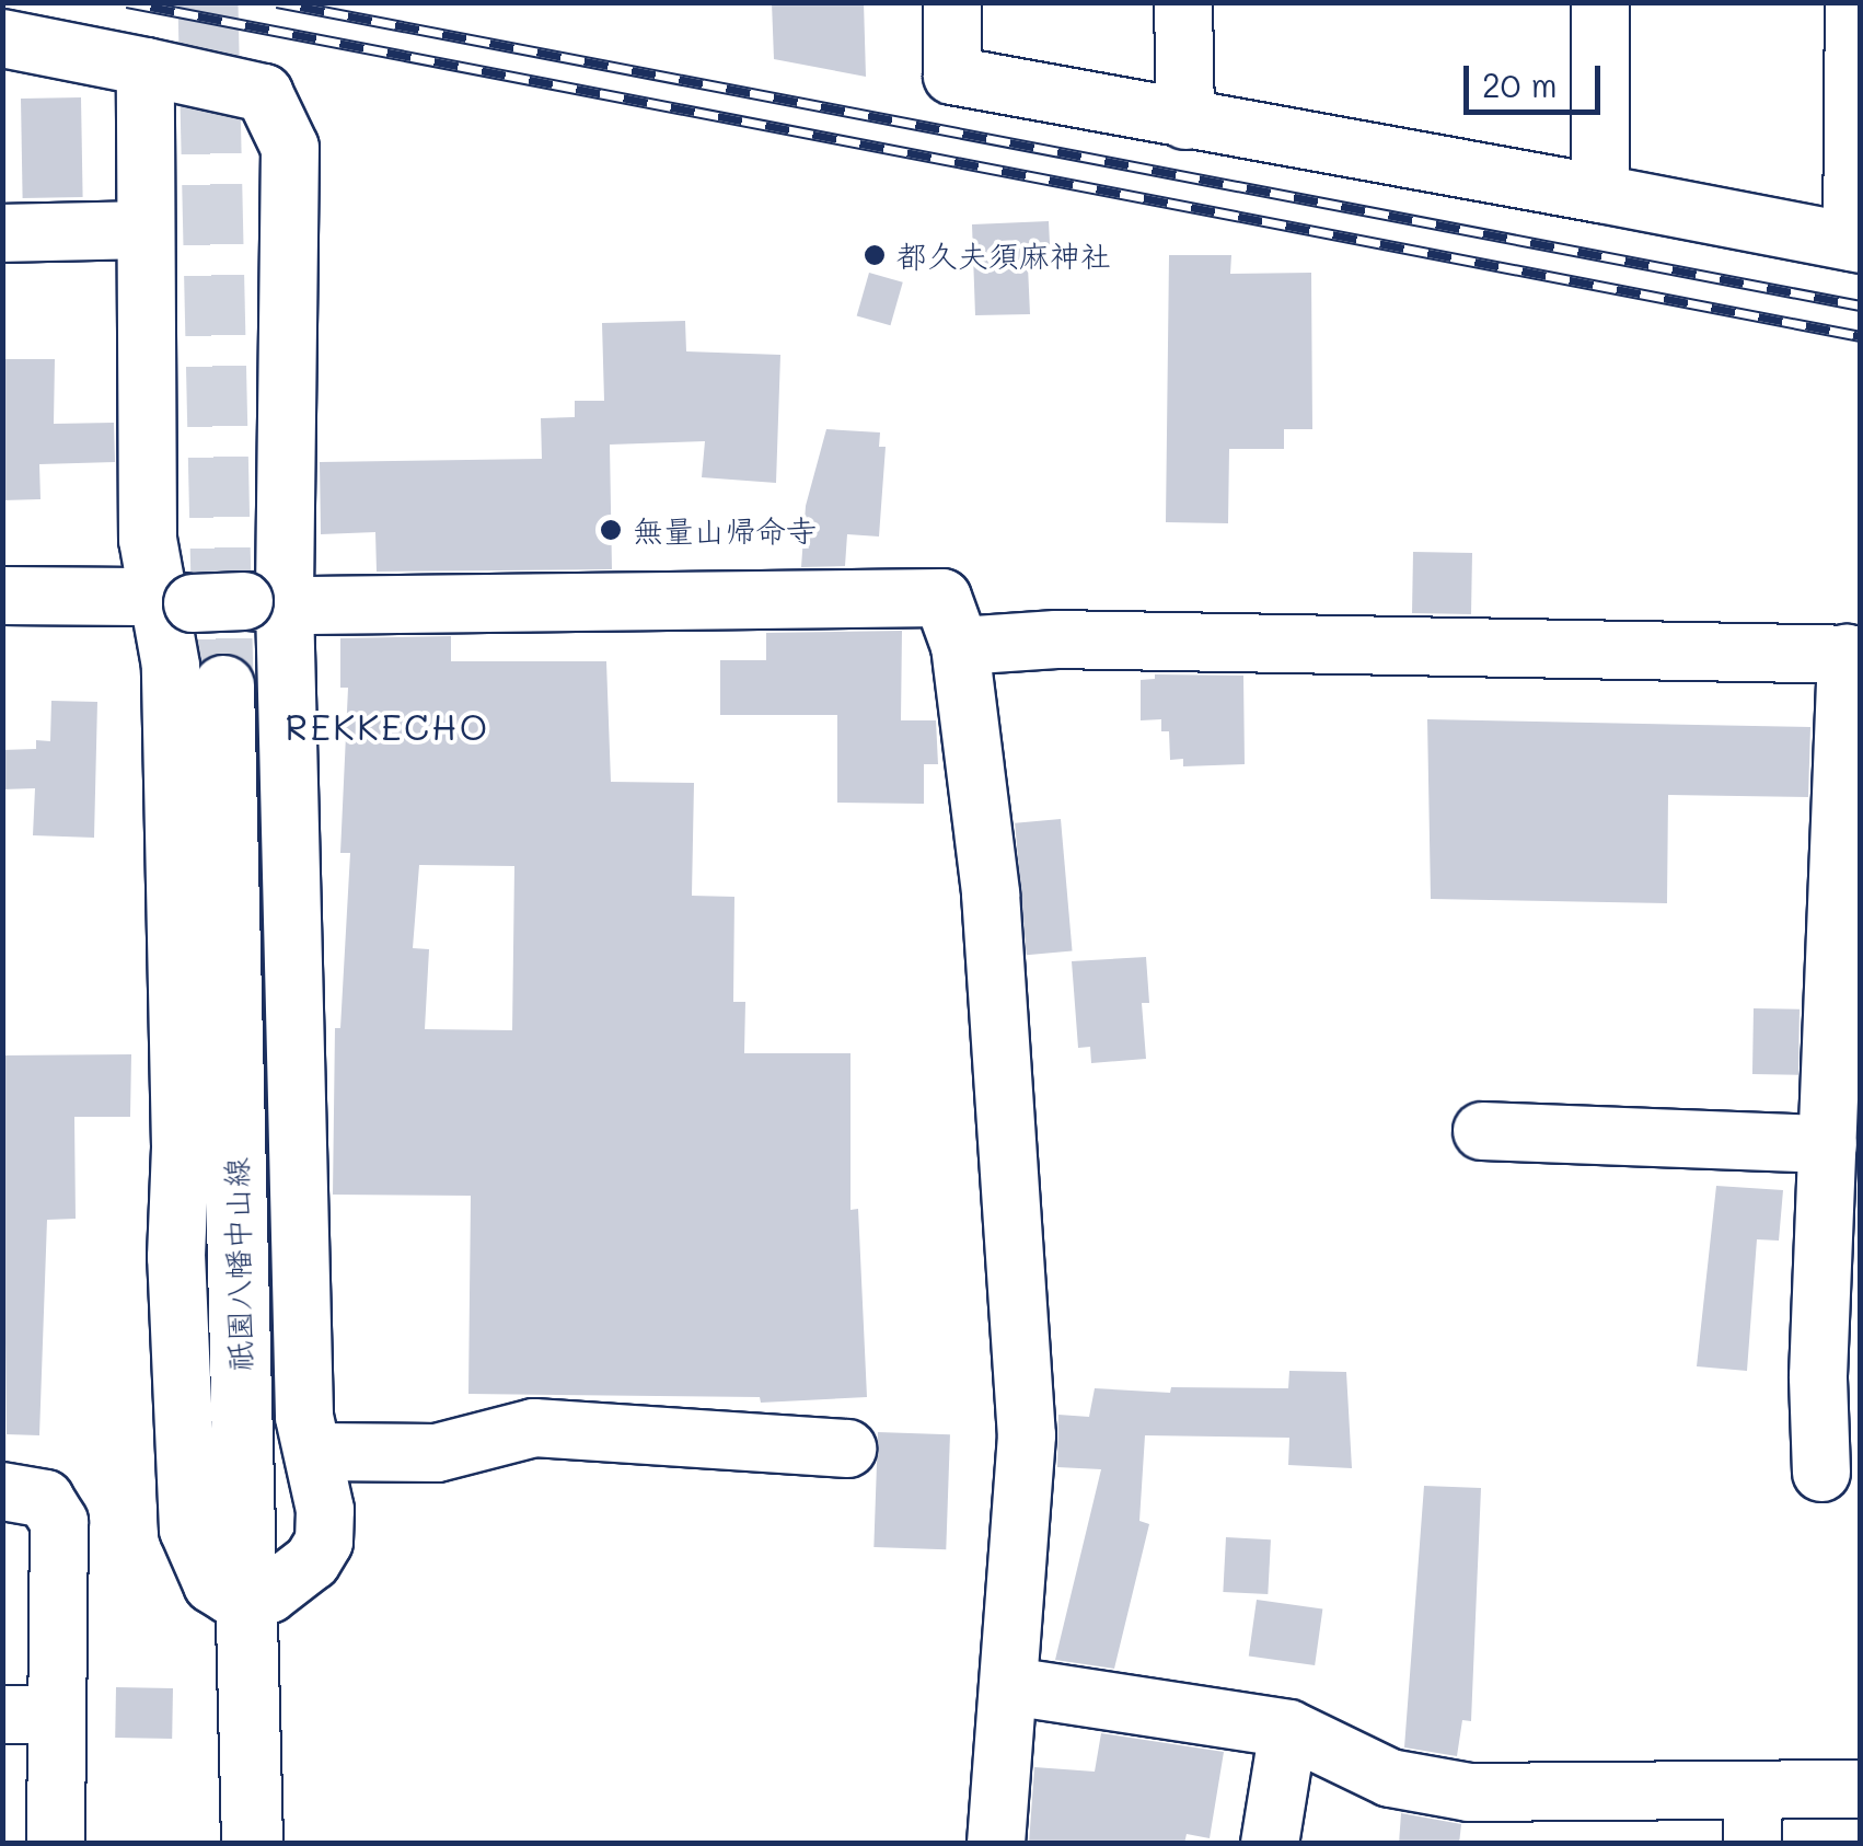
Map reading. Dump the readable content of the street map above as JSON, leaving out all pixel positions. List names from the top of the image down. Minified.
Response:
{"streets":{"main road":["祇園八幡中山線"]},"districts":["REKKECHO"],"places":["都久夫須麻神社","無量山帰命寺"],"scale_bar":"20 m"}
